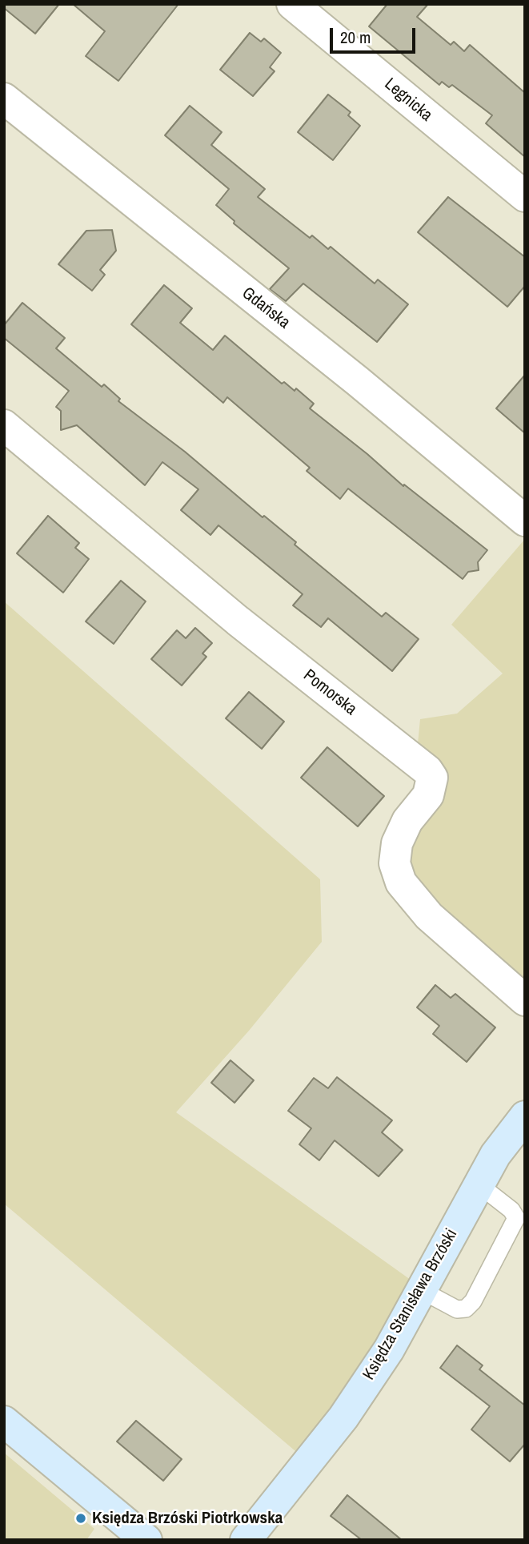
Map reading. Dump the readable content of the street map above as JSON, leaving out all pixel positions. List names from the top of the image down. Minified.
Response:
{"streets":{"street":["Legnicka","Gdańska","Pomorska","Księdza Stanisława Brzóski"]},"places":["Księdza Brzóski Piotrkowska"],"scale_bar":"20 m"}
